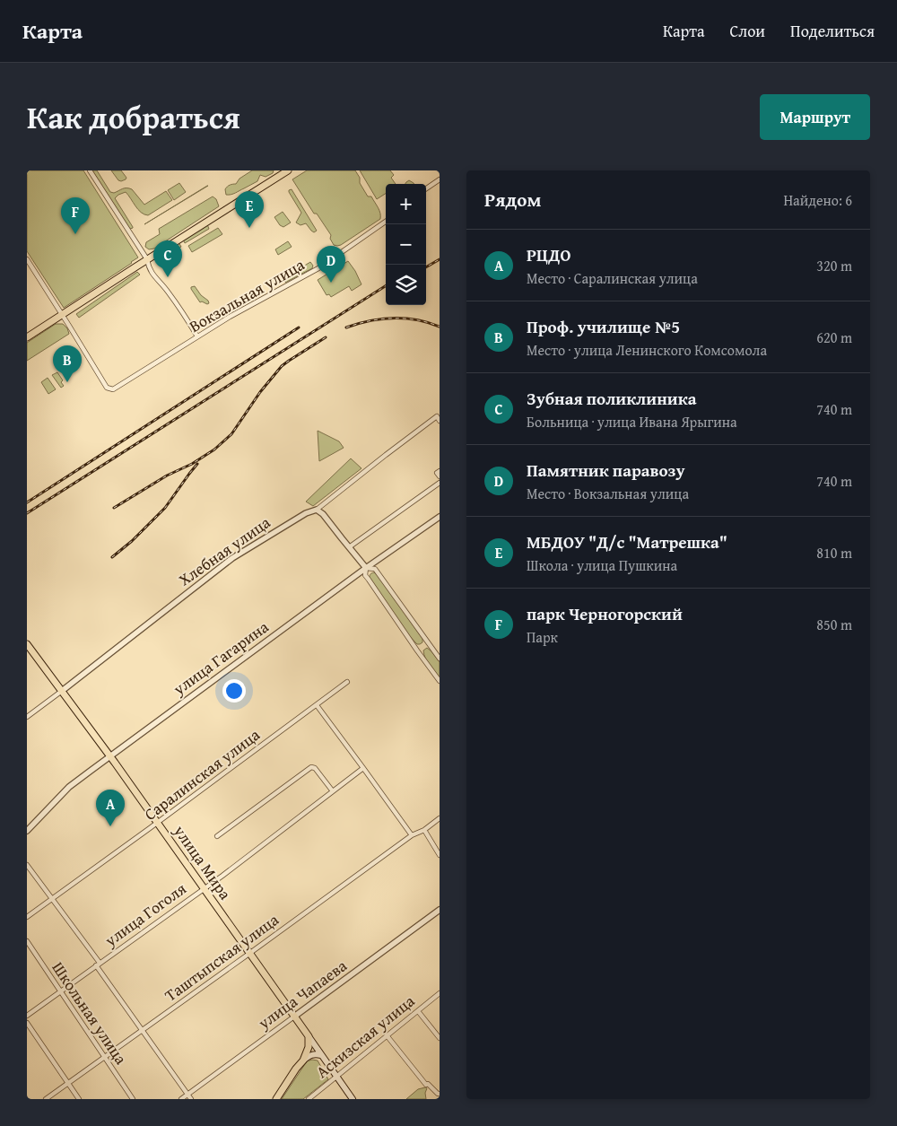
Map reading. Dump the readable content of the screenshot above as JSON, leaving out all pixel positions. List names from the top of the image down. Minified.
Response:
{"streets":{"main road":["улица Мира","Аскизская улица"],"street":["Вокзальная улица","Хлебная улица","улица Гагарина","Саралинская улица","улица Гоголя","Таштыпская улица","улица Чапаева","Школьная улица"]},"crossings":[["Хлебная улица","улица Мира"],["улица Гагарина","улица Мира"],["Саралинская улица","улица Мира"],["улица Мира","улица Гоголя"],["улица Мира","Таштыпская улица"],["улица Мира","улица Чапаева"],["улица Мира","Аскизская улица"],["улица Гоголя","Школьная улица"],["Таштыпская улица","Школьная улица"]],"page":{"header":"Карта","nav":["Карта","Слои","Поделиться"],"title":"Как добраться","buttons":"Маршрут","heading":["Рядом","Найдено: 6"],"map_buttons":["+","−"],"pins":["E","F","C","D","B","A"],"list":[{"mark":"A","name":"РЦДО","note":"Место · Саралинская улица","value":"320 m"},{"mark":"B","name":"Проф. училище №5","note":"Место · улица Ленинского Комсомола","value":"620 m"},{"mark":"C","name":"Зубная поликлиника","note":"Больница · улица Ивана Ярыгина","value":"740 m"},{"mark":"D","name":"Памятник паравозу","note":"Место · Вокзальная улица","value":"740 m"},{"mark":"E","name":"МБДОУ \"Д/с \"Матрешка\"","note":"Школа · улица Пушкина","value":"810 m"},{"mark":"F","name":"парк Черногорский","note":"Парк","value":"850 m"}]}}
